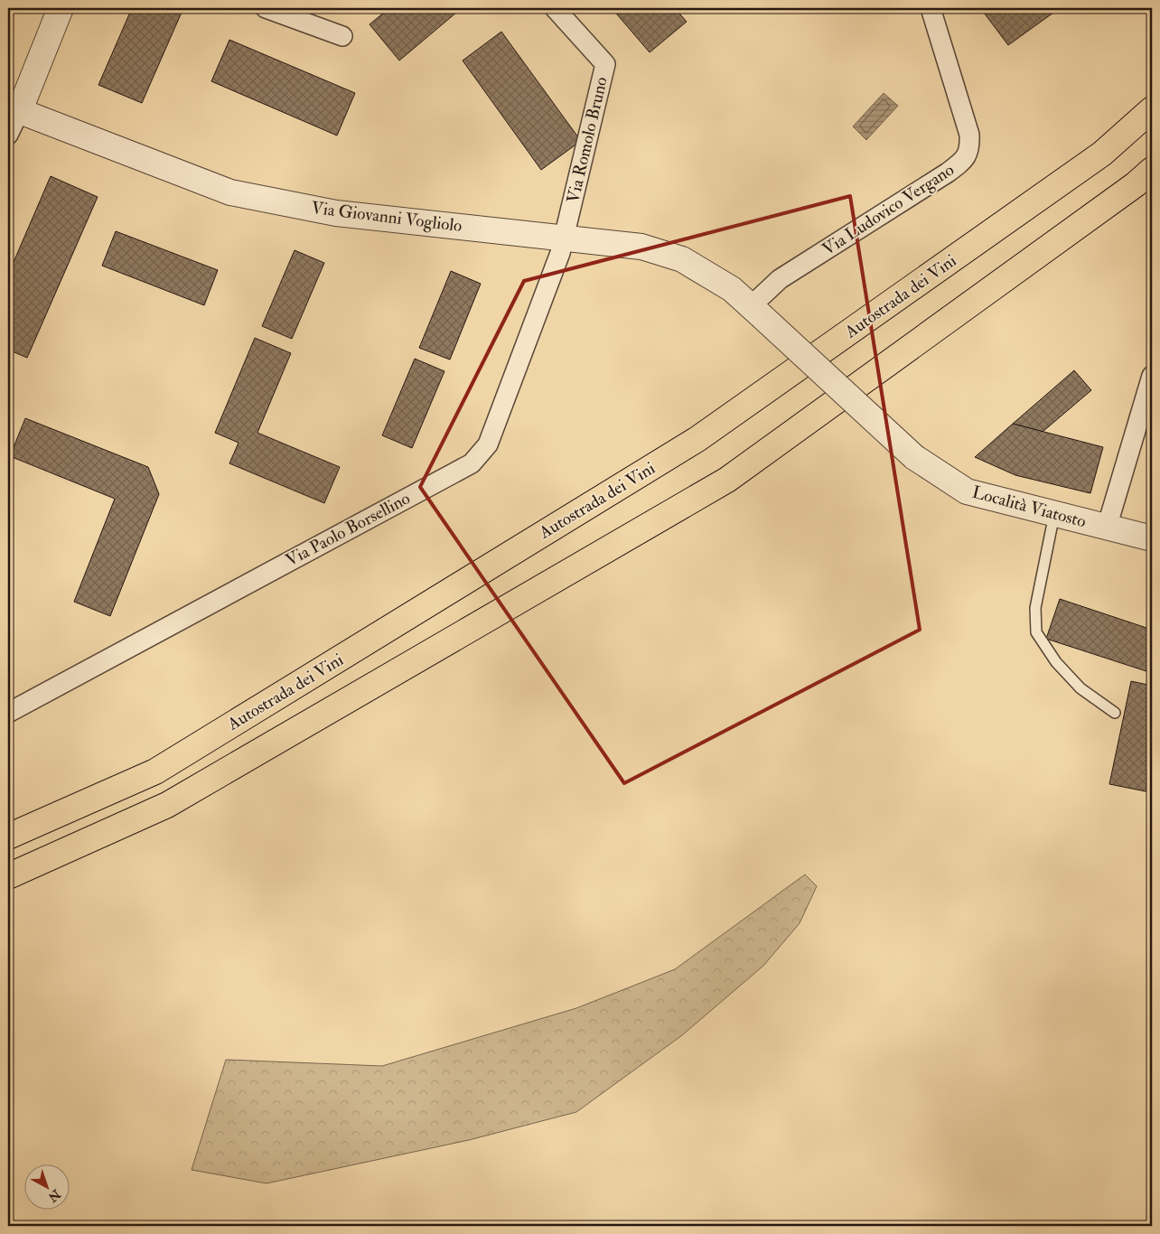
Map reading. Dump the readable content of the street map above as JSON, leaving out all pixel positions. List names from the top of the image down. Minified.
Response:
{"streets":{"highway":["Autostrada dei Vini"],"street":["Via Romolo Bruno","Via Ludovico Vergano","Via Giovanni Vogliolo","Località Viatosto","Via Paolo Borsellino"]},"crossings":[["Via Romolo Bruno","Via Giovanni Vogliolo"],["Via Romolo Bruno","Via Paolo Borsellino"],["Via Ludovico Vergano","Via Giovanni Vogliolo"],["Via Ludovico Vergano","Località Viatosto"],["Via Giovanni Vogliolo","Località Viatosto"],["Via Giovanni Vogliolo","Via Paolo Borsellino"]],"north":"bottom right"}
